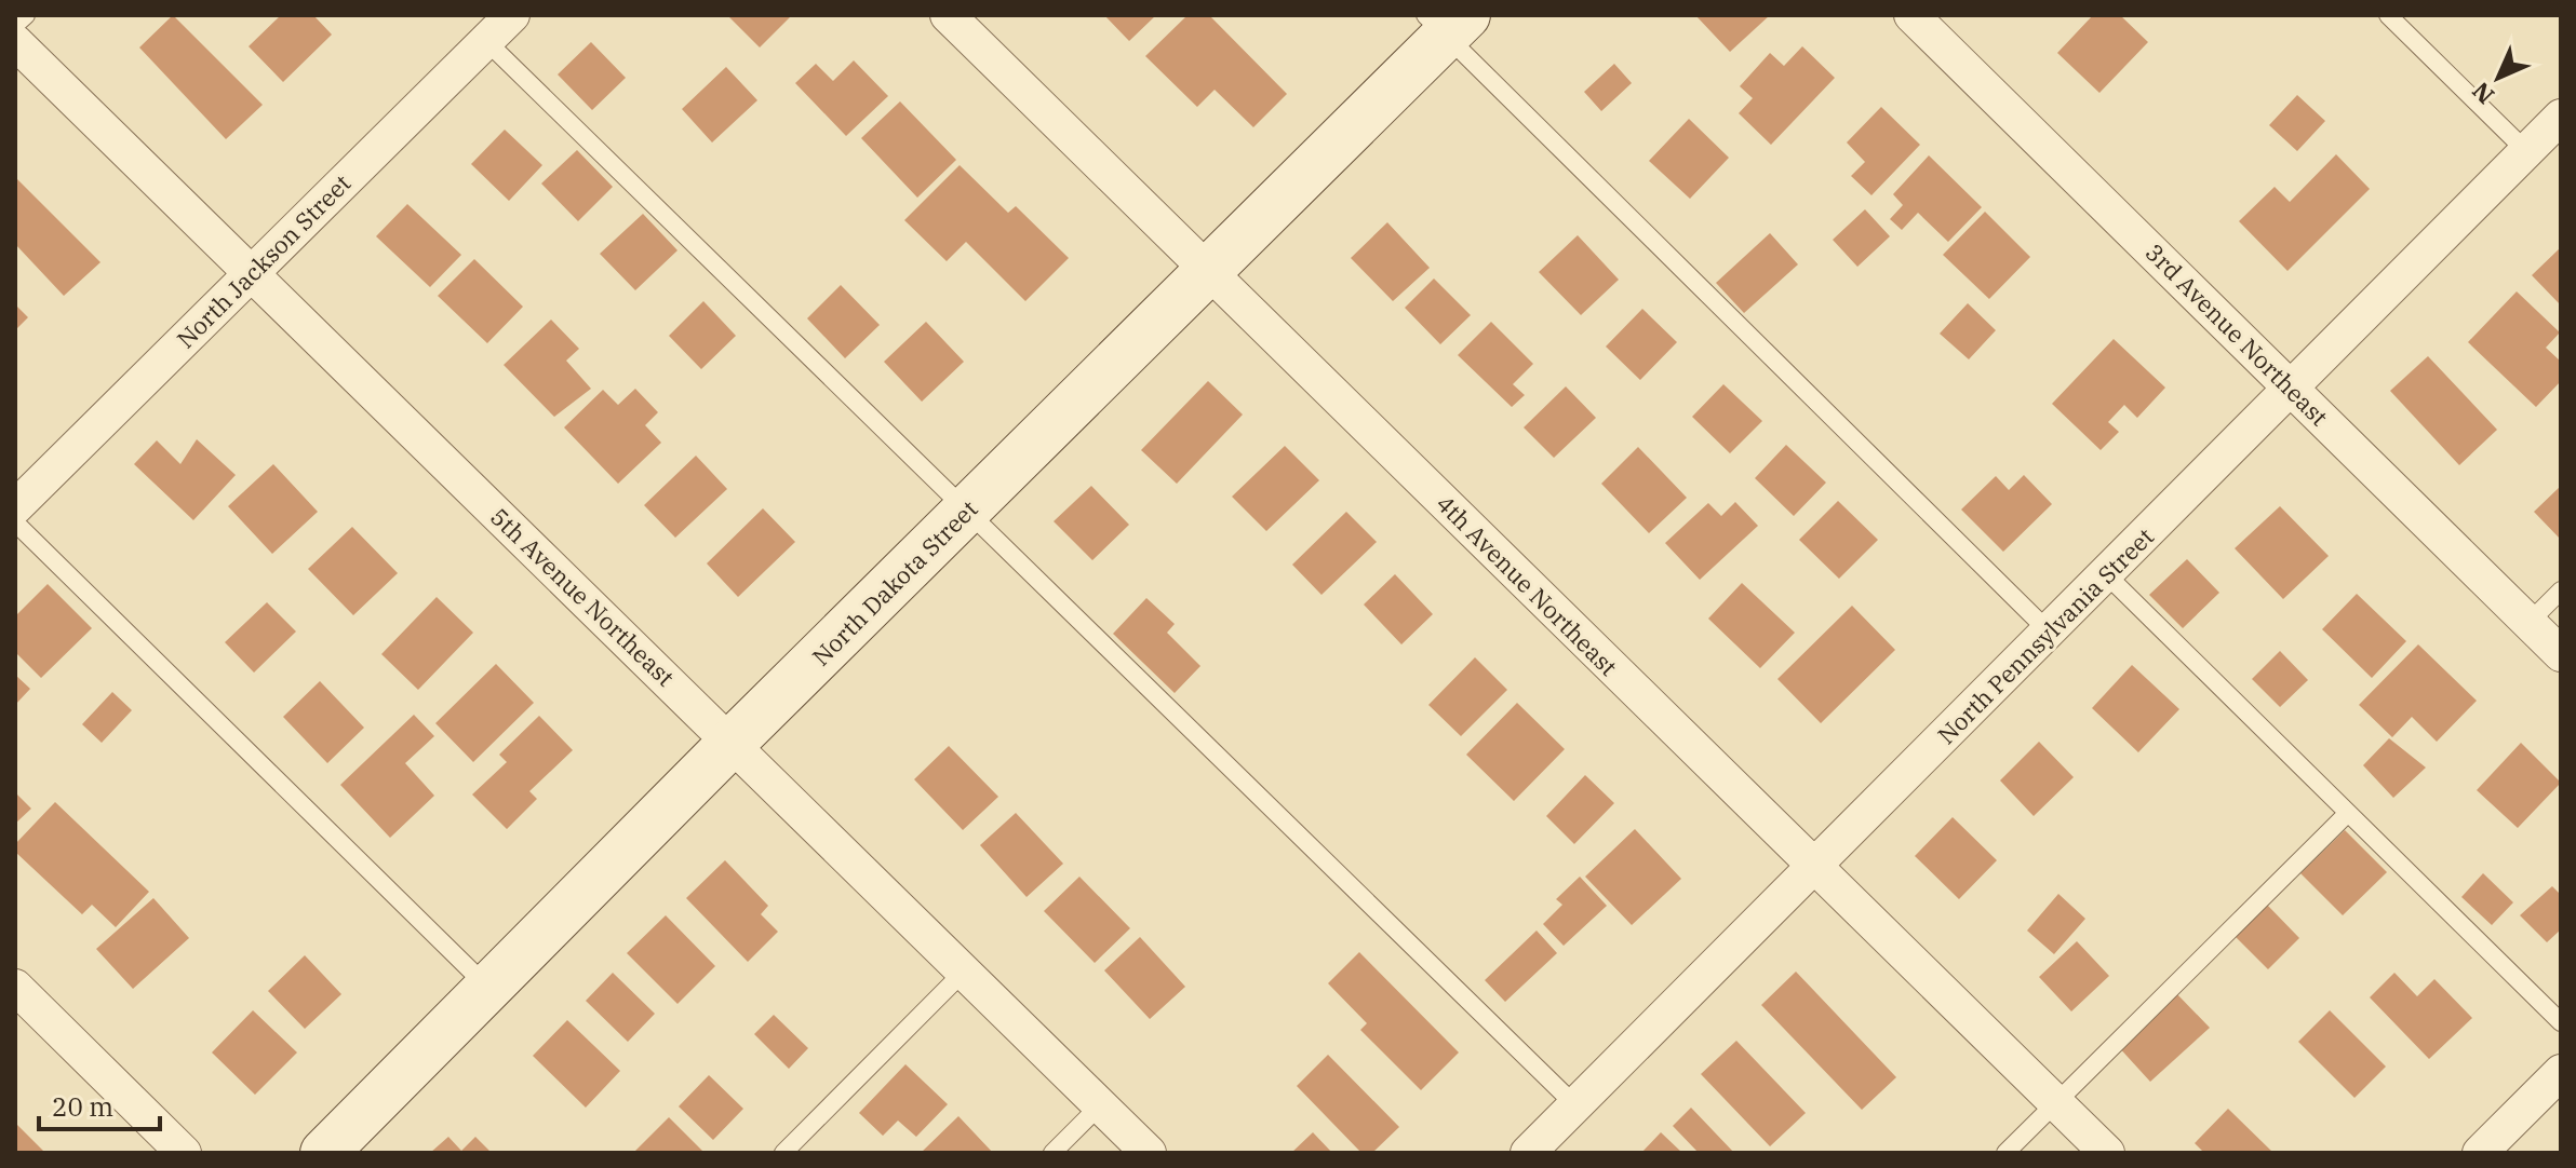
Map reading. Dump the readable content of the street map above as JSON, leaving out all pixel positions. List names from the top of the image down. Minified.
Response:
{"streets":{"street":["North Jackson Street","3rd Avenue Northeast","North Dakota Street","4th Avenue Northeast","5th Avenue Northeast","North Pennsylvania Street"]},"crossings":[["North Jackson Street","5th Avenue Northeast"],["3rd Avenue Northeast","North Pennsylvania Street"],["North Dakota Street","4th Avenue Northeast"],["North Dakota Street","5th Avenue Northeast"],["4th Avenue Northeast","North Pennsylvania Street"]],"scale_bar":"20 m","north":"bottom left"}
